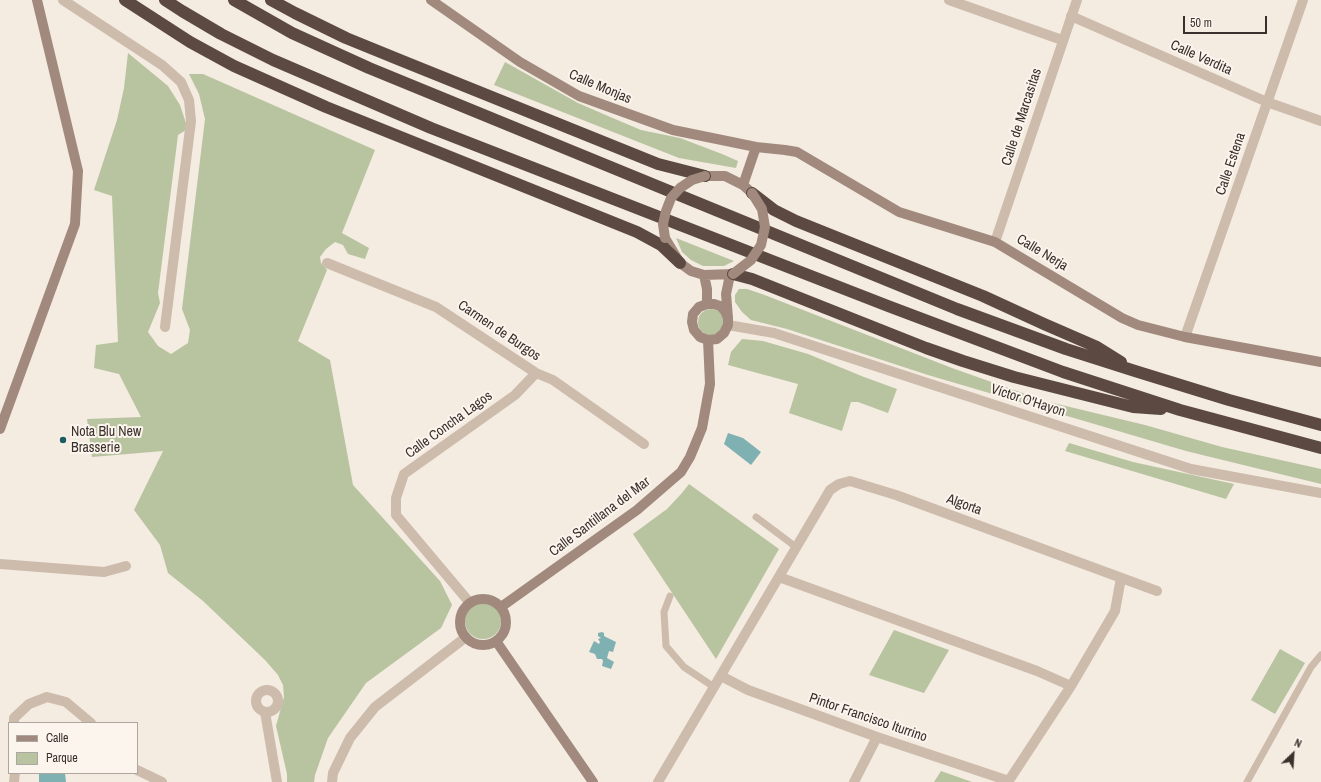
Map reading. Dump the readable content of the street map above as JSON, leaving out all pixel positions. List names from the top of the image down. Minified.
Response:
{"streets":{"street":["Calle Verdita","Calle Monjas","Calle de Marcasitas","Calle Estena","Calle Nerja","Carmen de Burgos","Víctor O'Hayon","Calle Concha Lagos","Algorta","Calle Santillana del Mar","Pintor Francisco Iturrino"]},"crossings":[["Calle Verdita","Calle de Marcasitas"],["Calle Verdita","Calle Estena"],["Calle Monjas","Calle Nerja"],["Calle de Marcasitas","Calle Nerja"],["Calle Estena","Calle Nerja"],["Carmen de Burgos","Calle Concha Lagos"],["Víctor O'Hayon","Calle Santillana del Mar"],["Calle Concha Lagos","Calle Santillana del Mar"],["Algorta","Pintor Francisco Iturrino"]],"places":["Nota Blu New Brasserie"],"legend":["Calle","Parque"],"scale_bar":"50 m","north":"top right"}
